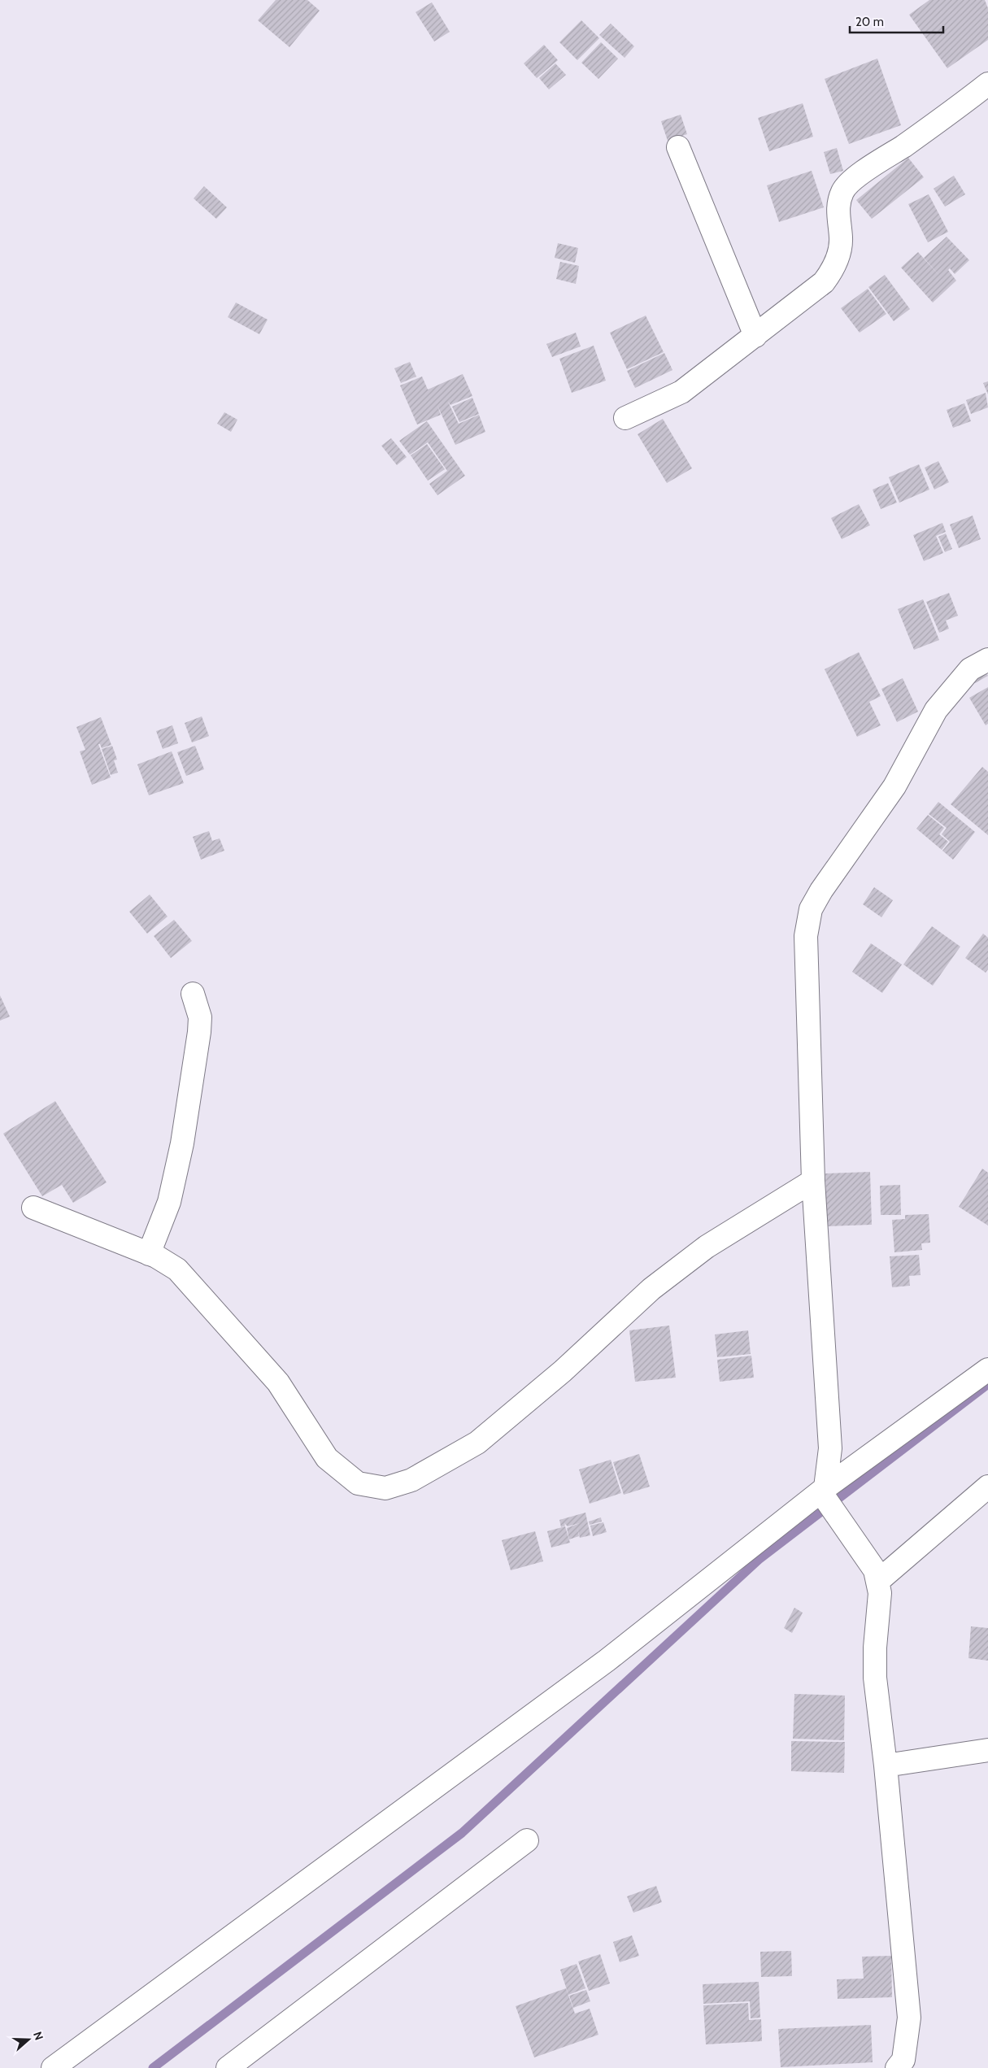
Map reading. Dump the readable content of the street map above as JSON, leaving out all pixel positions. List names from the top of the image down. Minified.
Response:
{"scale_bar":"20 m","north":"right"}
